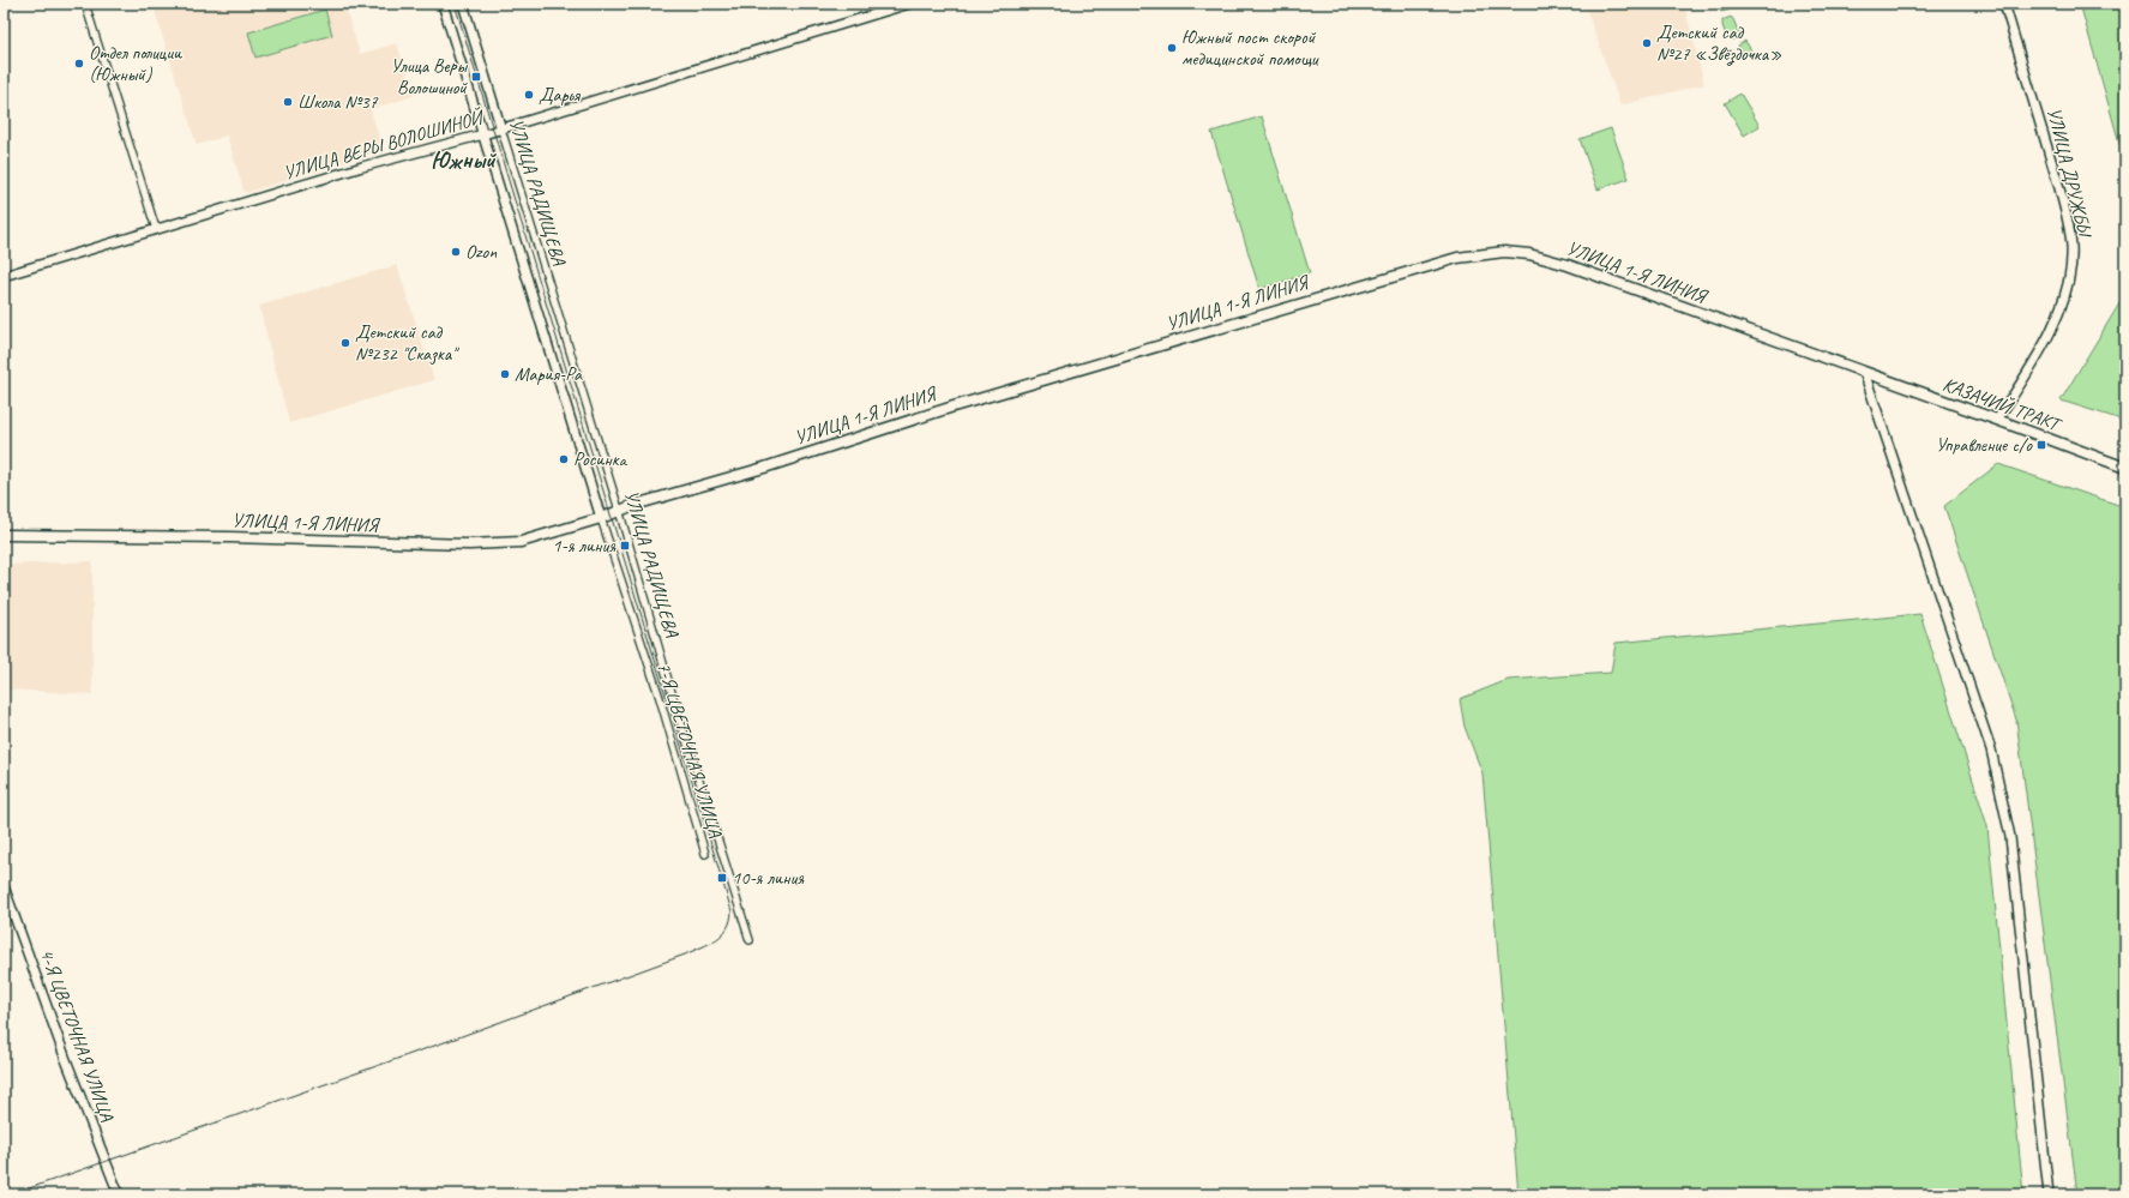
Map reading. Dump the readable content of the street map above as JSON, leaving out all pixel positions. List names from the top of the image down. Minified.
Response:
{"streets":{"main road":["УЛИЦА 1-Я ЛИНИЯ","КАЗАЧИЙ ТРАКТ"],"street":["УЛИЦА ВЕРЫ ВОЛОШИНОЙ","УЛИЦА ДРУЖБЫ","УЛИЦА РАДИЩЕВА","7-Я ЦВЕТОЧНАЯ УЛИЦА","4-Я ЦВЕТОЧНАЯ УЛИЦА"]},"crossings":[["УЛИЦА ВЕРЫ ВОЛОШИНОЙ","УЛИЦА РАДИЩЕВА"],["УЛИЦА ДРУЖБЫ","КАЗАЧИЙ ТРАКТ"],["УЛИЦА РАДИЩЕВА","УЛИЦА 1-Я ЛИНИЯ"],["УЛИЦА РАДИЩЕВА","7-Я ЦВЕТОЧНАЯ УЛИЦА"],["УЛИЦА 1-Я ЛИНИЯ","КАЗАЧИЙ ТРАКТ"],["УЛИЦА 1-Я ЛИНИЯ","7-Я ЦВЕТОЧНАЯ УЛИЦА"]],"districts":["Южный"],"places":{"other":["Детский сад №27 «Звёздочка»","Южный пост скорой медицинской помощи","Отдел полиции (Южный)","Дарья","Школа №37","Ozon","Детский сад №232 \"Сказка\"","Мария-Ра","Росинка"],"transit":["Улица Веры Волошиной","Управление с/о","1-я линия","10-я линия"]}}
